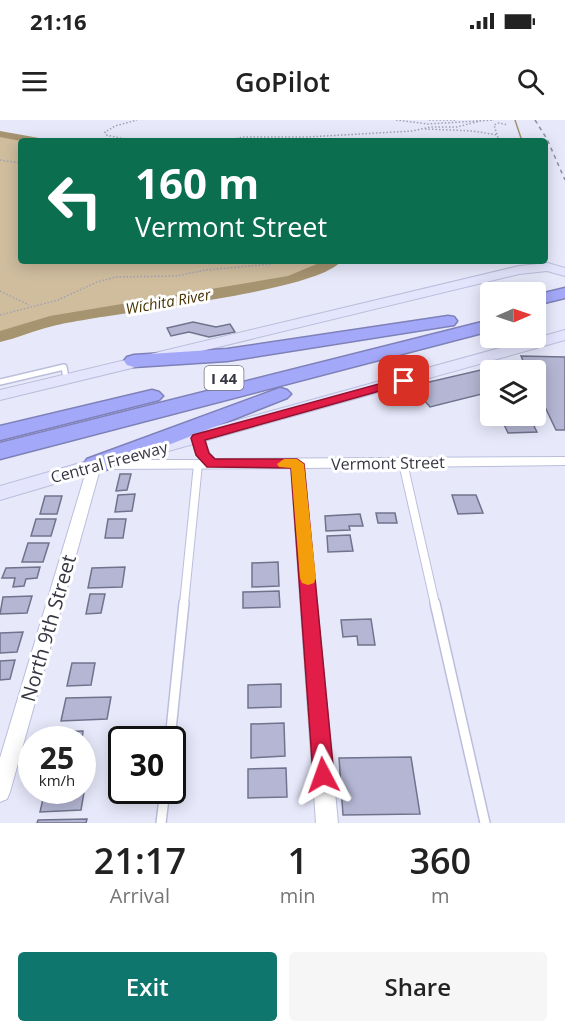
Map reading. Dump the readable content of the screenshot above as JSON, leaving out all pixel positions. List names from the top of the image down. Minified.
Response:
{"streets":{"highway":["I 44"],"main road":["Central Freeway"],"street":["Vermont Street","North 9th Street"]},"crossings":[["Central Freeway","Vermont Street"],["Central Freeway","North 9th Street"],["Vermont Street","North 9th Street"]],"water":["Wichita River"],"north":"right","page":{"status":"21:16","header":"GoPilot","turn":["160 m","Vermont Street"],"speed":"25 km/h","limit":"30","eta":["21:17","Arrival","1","min","360","m"],"buttons":["Exit","Share"]}}
